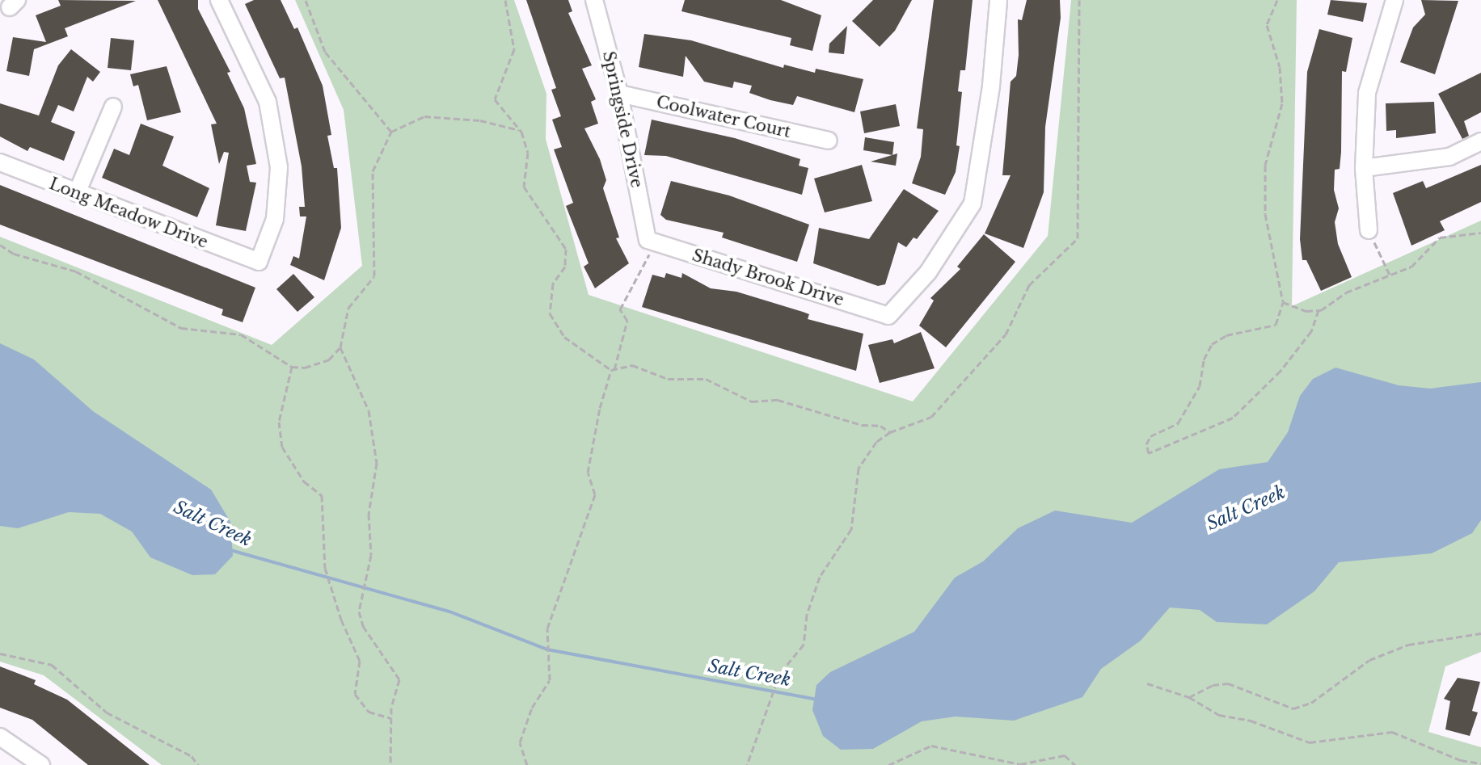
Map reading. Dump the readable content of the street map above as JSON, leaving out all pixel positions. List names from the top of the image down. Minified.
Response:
{"streets":{"street":["Coolwater Court","Springside Drive","Long Meadow Drive","Shady Brook Drive"]},"crossings":[["Coolwater Court","Springside Drive"],["Springside Drive","Shady Brook Drive"]],"water":["Salt Creek"]}
